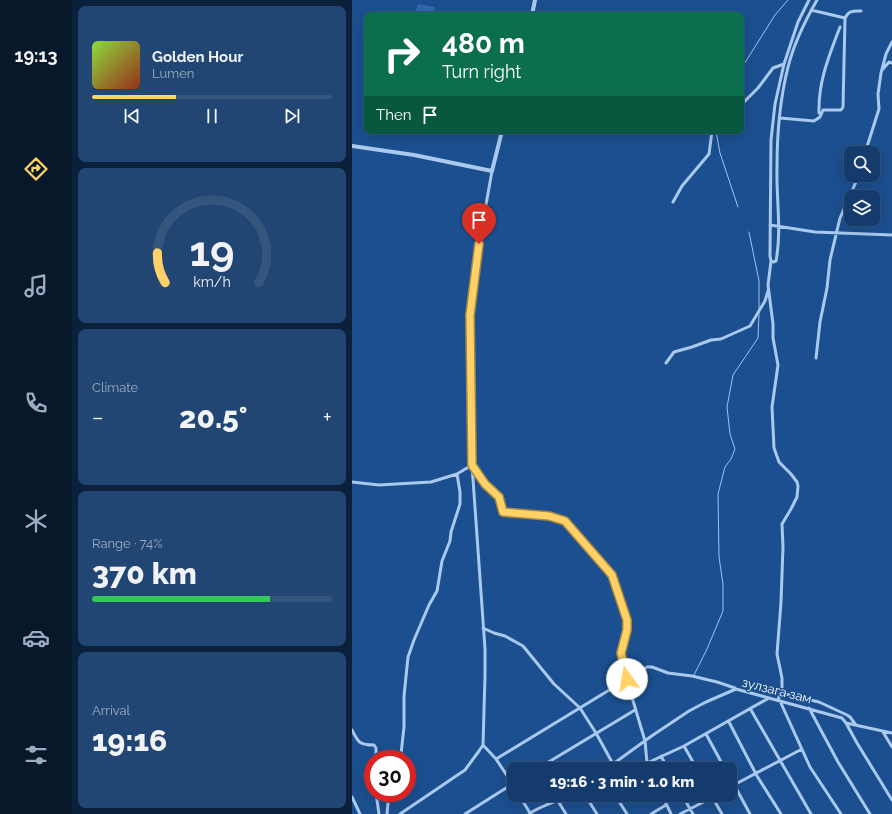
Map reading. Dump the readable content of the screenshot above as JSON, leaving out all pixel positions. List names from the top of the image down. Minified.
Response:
{"streets":{"street":["зулзага зам"]},"page":{"tabs":"19:13","turn":["480 m","Turn right"],"song":["Golden Hour","Lumen"],"then":"Then","tile":["Climate",["Range · 74%","370 km"],["Arrival","19:16"]],"heat":["−","20.5°","+"],"limit":"30","trip":"19:16 · 3 min · 1.0 km","gauge":["19","km/h"]}}
